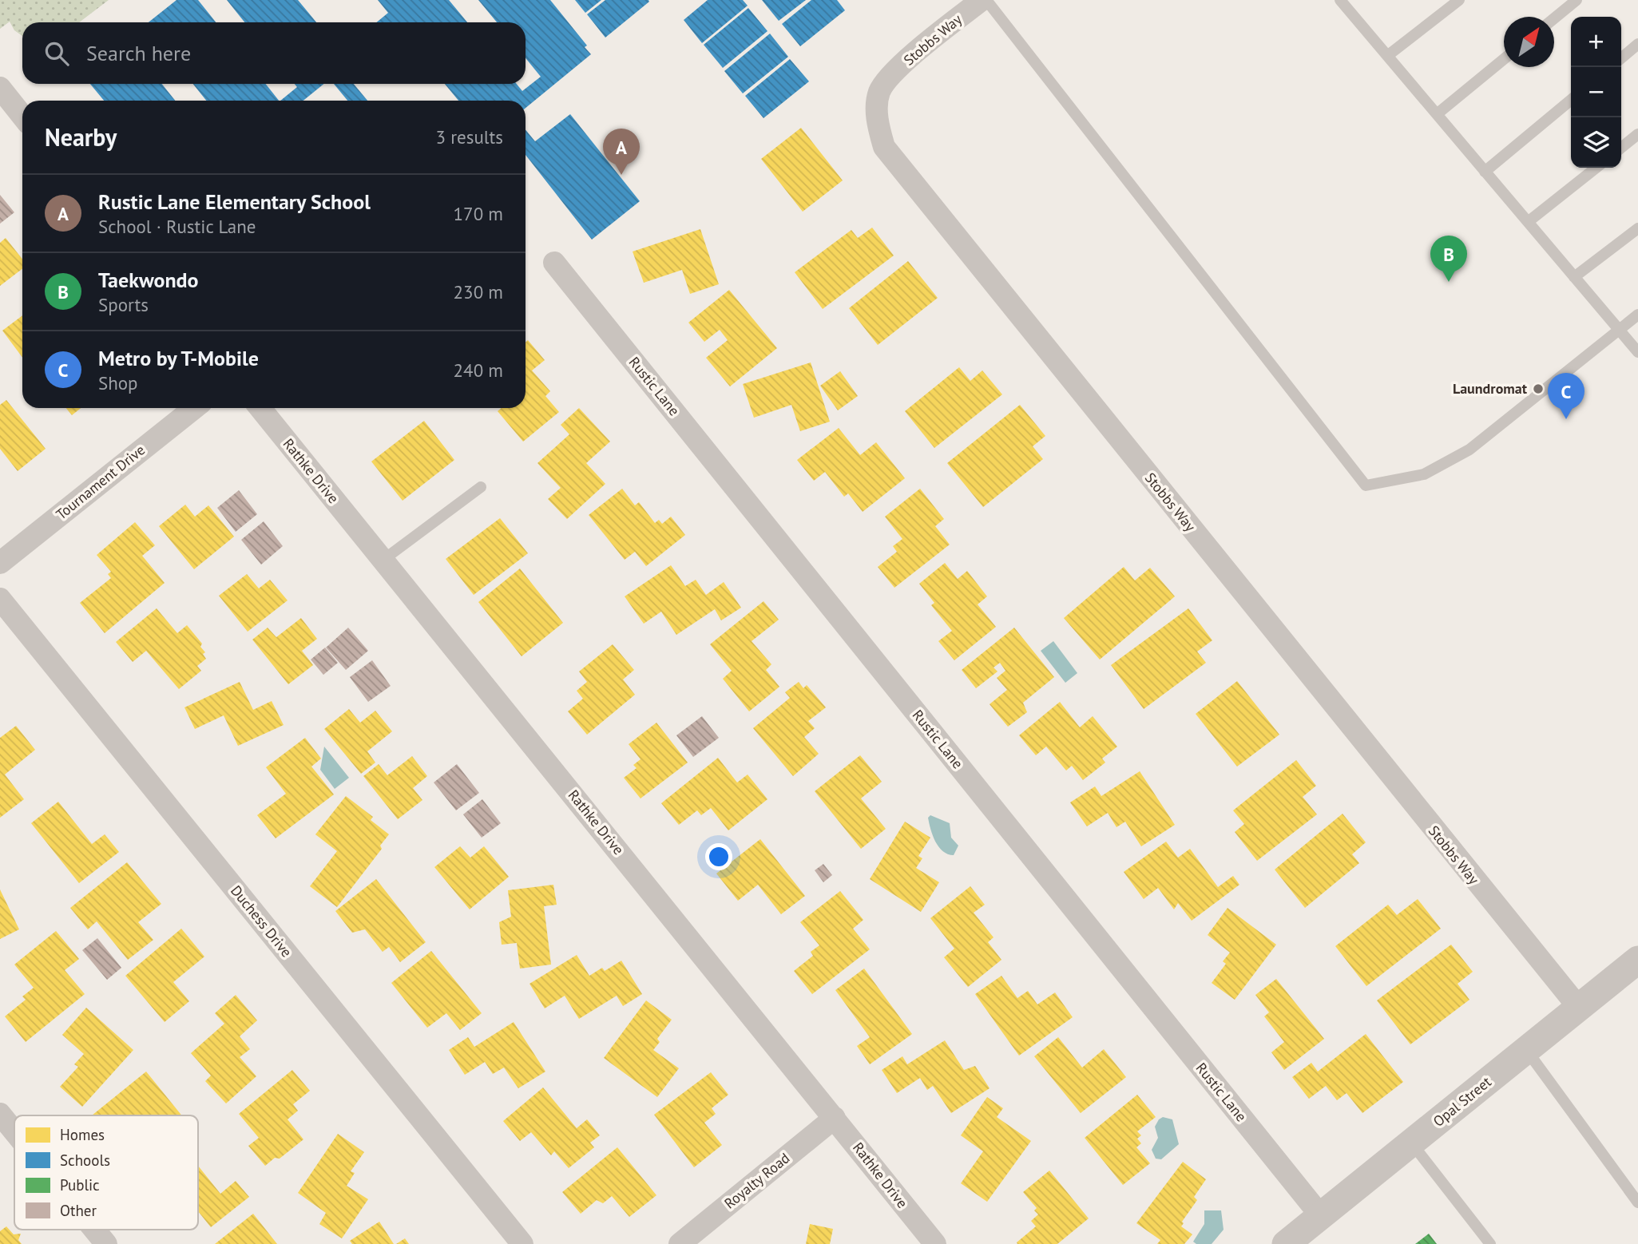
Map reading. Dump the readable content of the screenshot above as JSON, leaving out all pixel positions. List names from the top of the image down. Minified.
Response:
{"streets":{"street":["Stobbs Way","Rustic Lane","Rathke Drive","Tournament Drive","Duchess Drive","Opal Street","Royalty Road"]},"crossings":[["Stobbs Way","Opal Street"],["Rustic Lane","Opal Street"],["Rathke Drive","Royalty Road"]],"places":["Laundromat"],"legend":["Homes","Schools","Public","Other"],"north":"top right","page":{"map_buttons":["+","−"],"search":"Search here","heading":["Nearby","3 results"],"pins":["A","B","C"],"list":[{"mark":"A","name":"Rustic Lane Elementary School","note":"School · Rustic Lane","value":"170 m"},{"mark":"B","name":"Taekwondo","note":"Sports","value":"230 m"},{"mark":"C","name":"Metro by T-Mobile","note":"Shop","value":"240 m"}]}}
